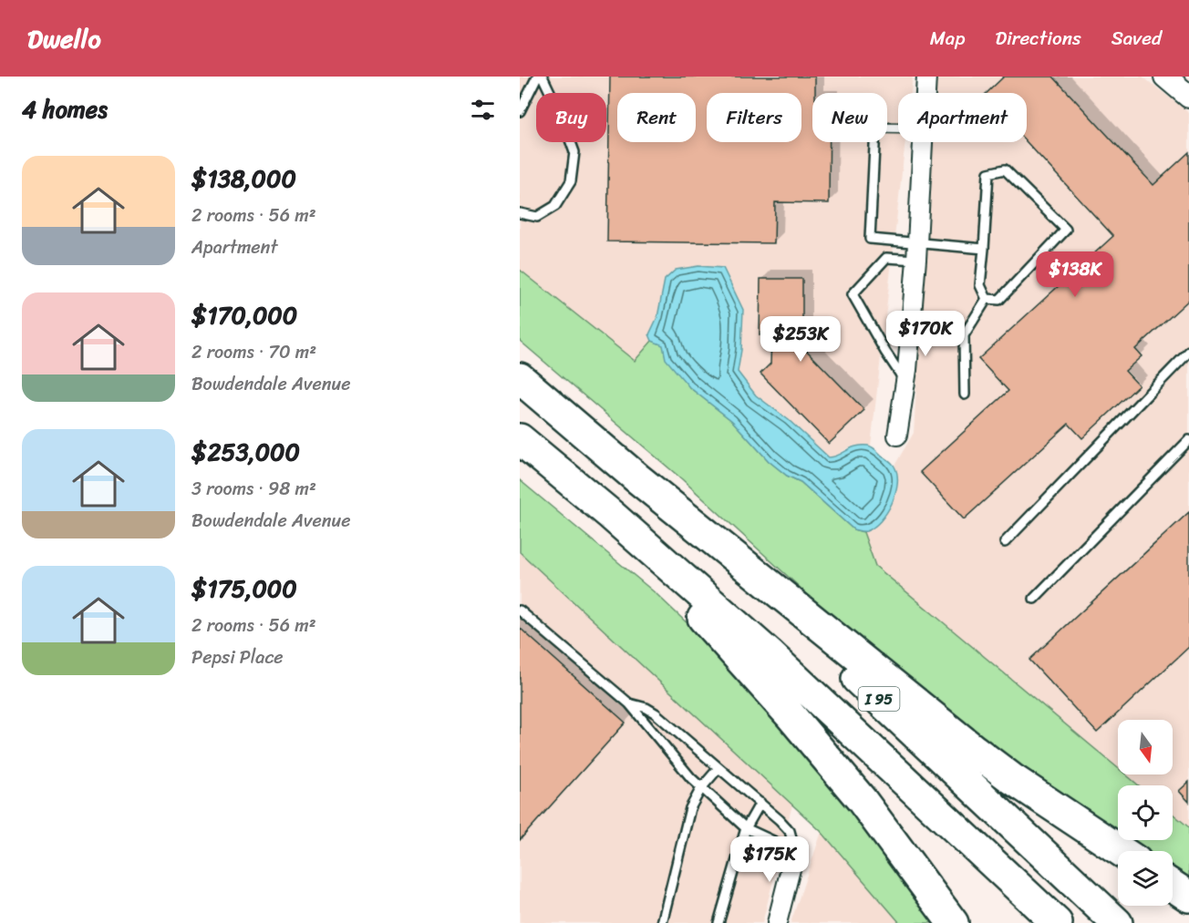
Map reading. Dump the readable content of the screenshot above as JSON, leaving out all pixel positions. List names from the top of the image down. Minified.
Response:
{"streets":{"highway":["I 95"]},"north":"bottom","page":{"header":"Dwello","nav":["Map","Directions","Saved"],"heading":"4 homes","chip":["Buy","Rent","Filters","New","Apartment"],"list":[{"name":"$138,000","note":"2 rooms · 56 m² · Apartment"},{"name":"$170,000","note":"2 rooms · 70 m² · Bowdendale Avenue"},{"name":"$253,000","note":"3 rooms · 98 m² · Bowdendale Avenue"},{"name":"$175,000","note":"2 rooms · 56 m² · Pepsi Place"}],"price":["$138K","$170K","$253K","$175K"]}}
